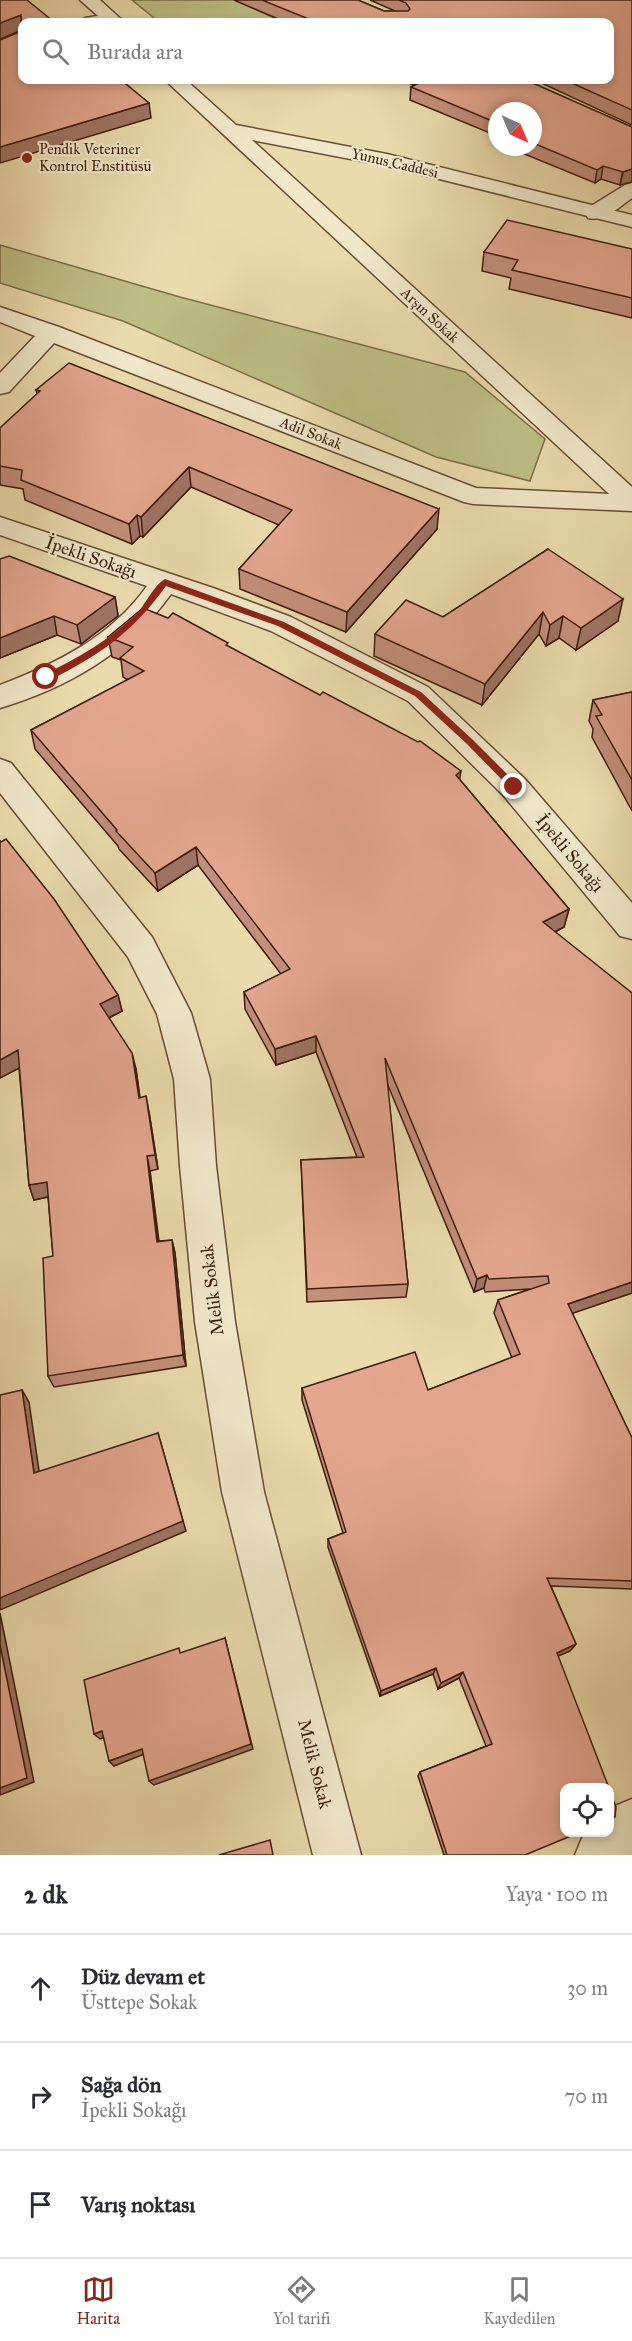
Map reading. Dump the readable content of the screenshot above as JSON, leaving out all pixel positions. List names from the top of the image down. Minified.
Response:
{"streets":{"street":["Yunus Caddesi","Arşın Sokak","Adil Sokak","İpekli Sokağı","Melik Sokak"]},"crossings":[["Yunus Caddesi","Arşın Sokak"],["Arşın Sokak","Adil Sokak"]],"places":["Pendik Veteriner Kontrol Enstitüsü"],"north":"bottom right","page":{"search":"Burada ara","heading":["2 dk","Yaya · 100 m"],"list":[["Düz devam et","Üsttepe Sokak","30 m"],["Sağa dön","İpekli Sokağı","70 m"],"Varış noktası"],"nav":["Harita","Yol tarifi","Kaydedilen"]}}
